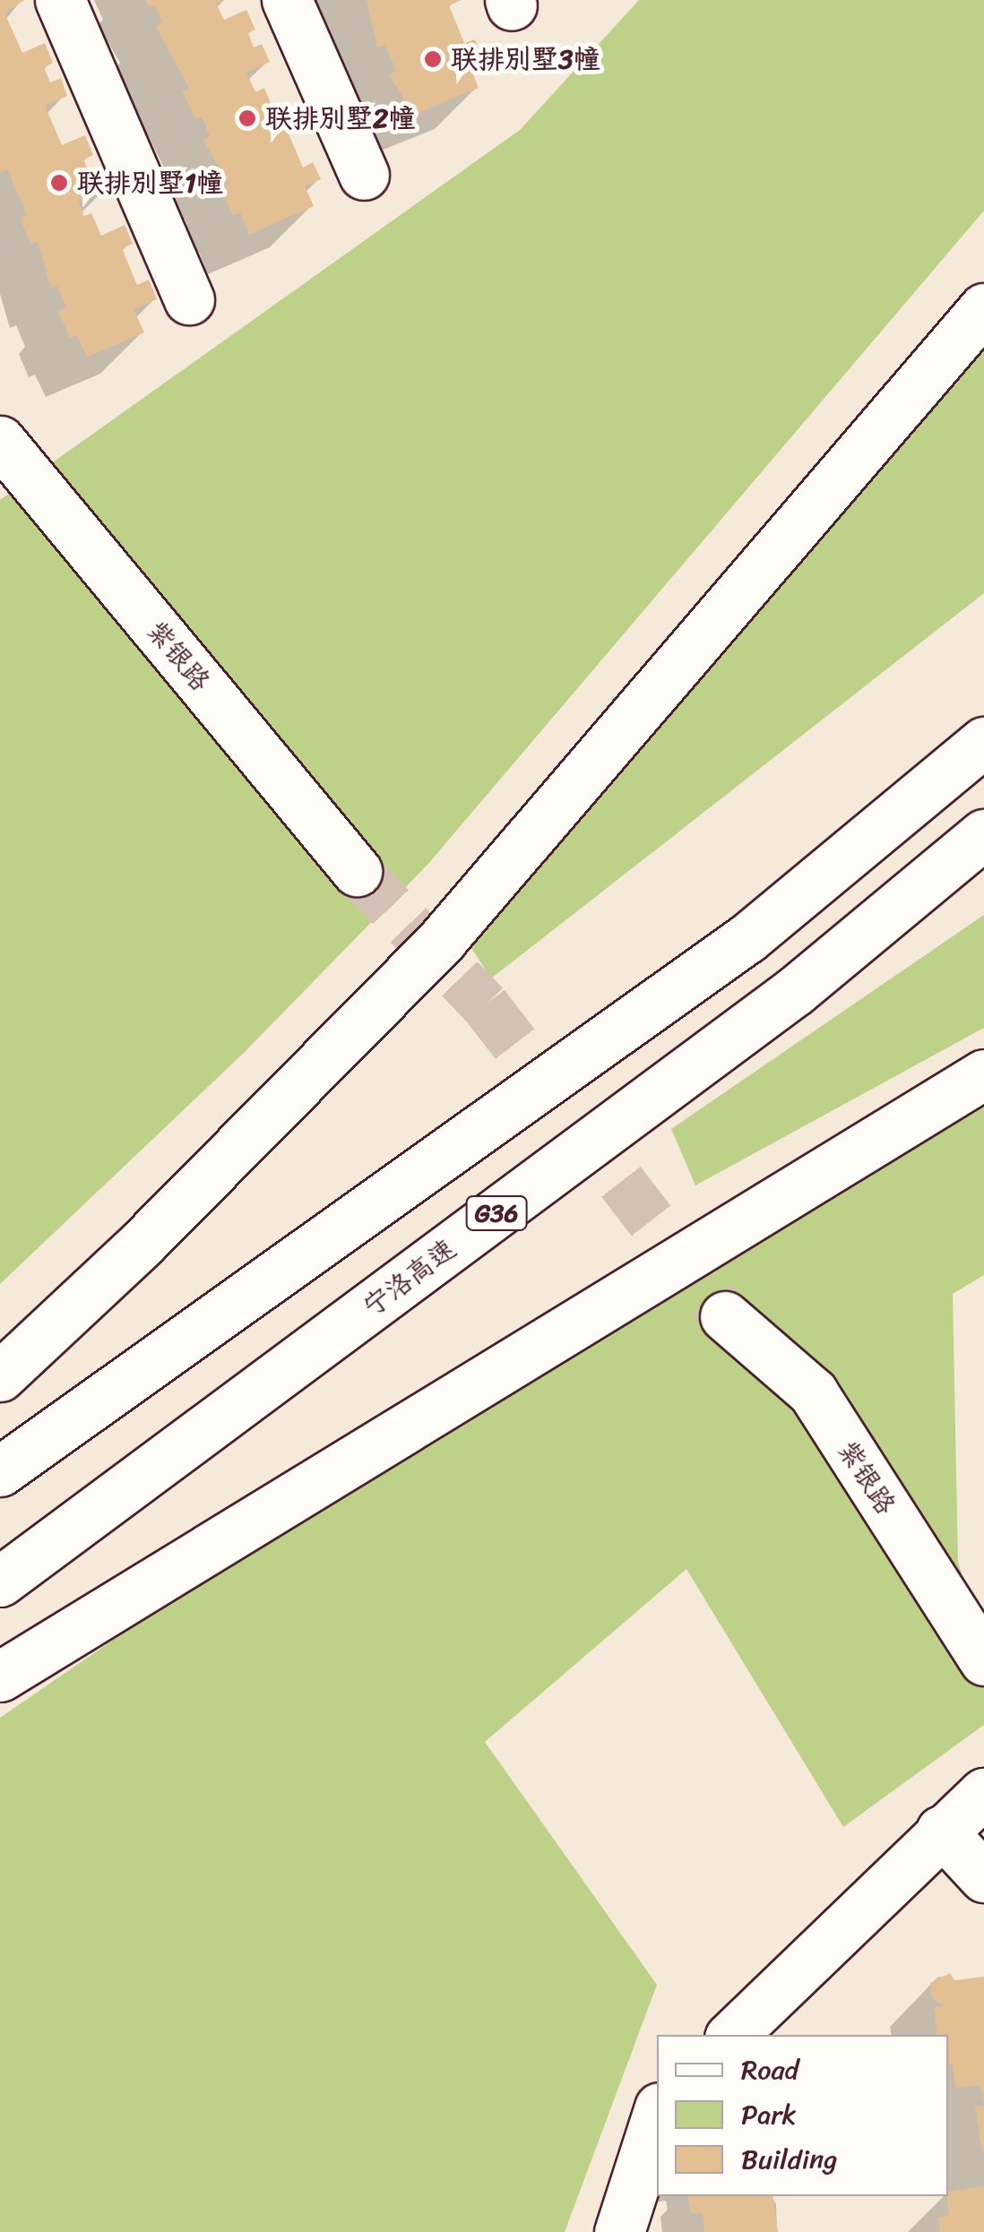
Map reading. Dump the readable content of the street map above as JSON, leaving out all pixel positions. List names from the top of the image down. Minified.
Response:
{"streets":{"main road":["紫银路","G36","宁洛高速"]},"places":["联排别墅3幢","联排别墅2幢","联排别墅1幢"],"legend":["Road","Park","Building"]}
